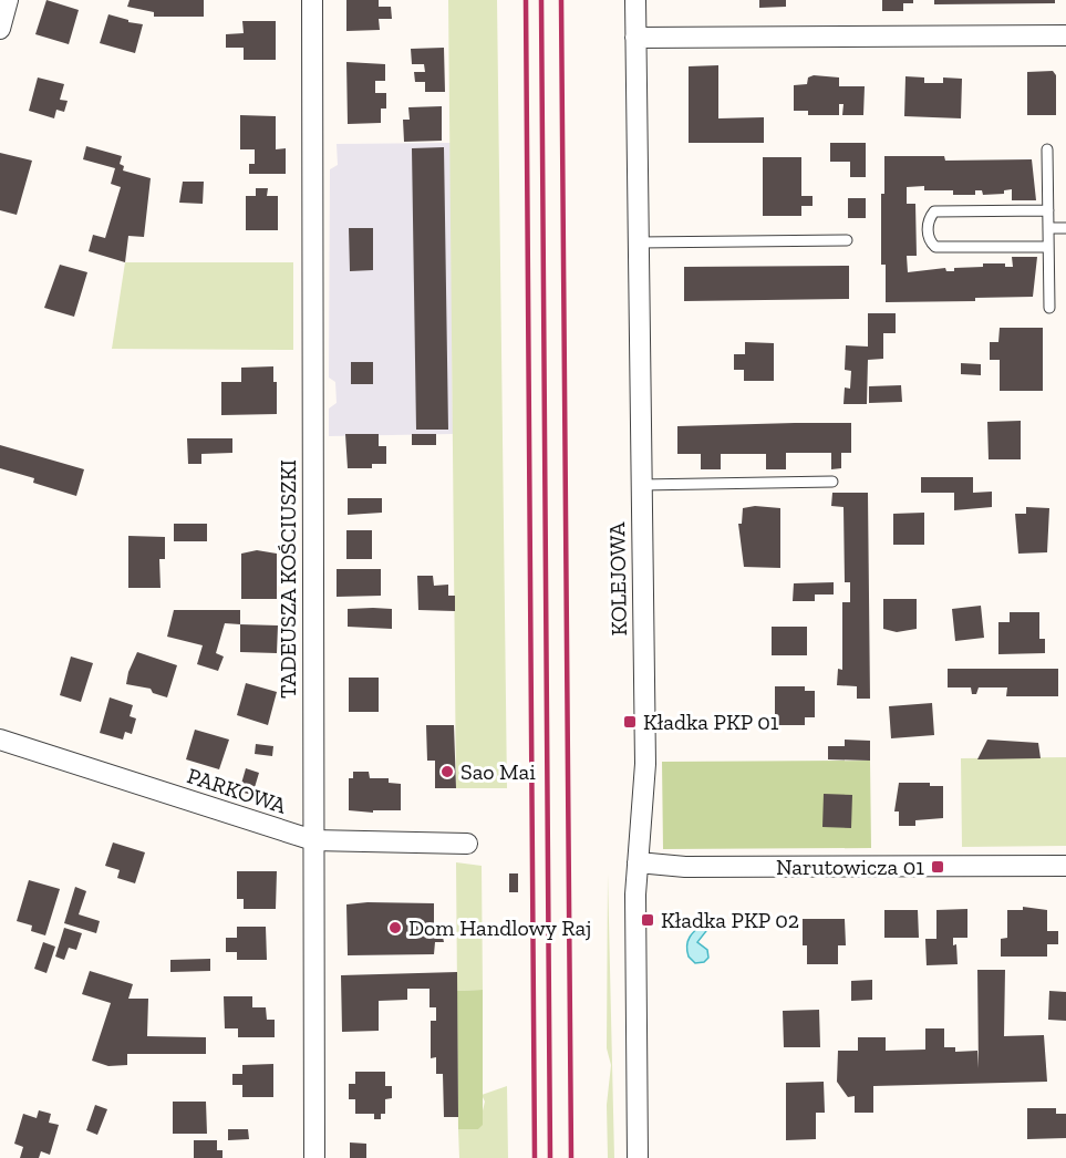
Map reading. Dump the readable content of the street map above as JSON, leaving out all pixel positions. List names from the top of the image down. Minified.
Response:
{"streets":{"street":["TADEUSZA KOŚCIUSZKI","KOLEJOWA","PARKOWA"]},"crossings":[["TADEUSZA KOŚCIUSZKI","PARKOWA"]],"places":{"transit":["Kładka PKP 01","Narutowicza 01","Kładka PKP 02"],"other":["Sao Mai","Dom Handlowy Raj"]}}
